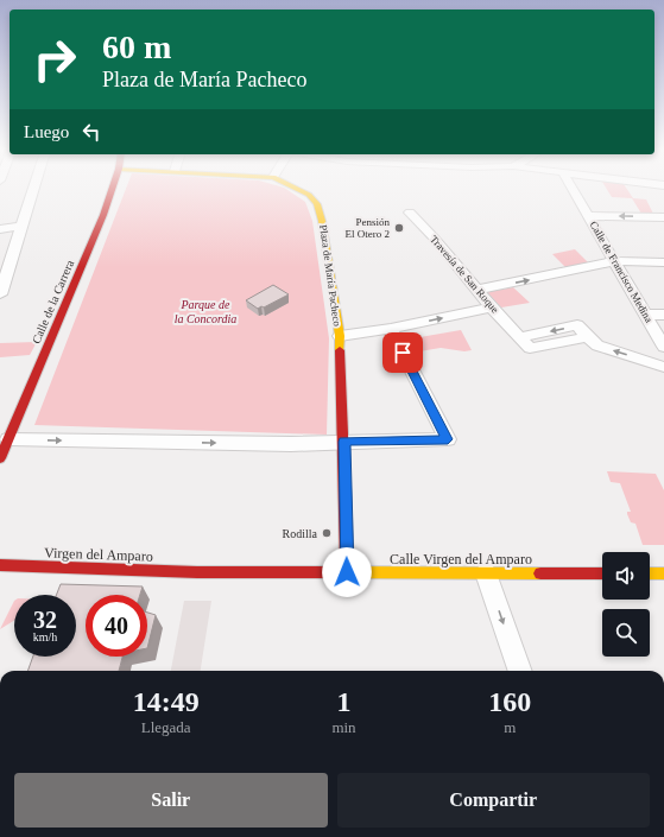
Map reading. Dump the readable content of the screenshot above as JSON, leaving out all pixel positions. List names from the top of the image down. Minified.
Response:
{"streets":{"street":["Calle de Francisco Medina","Travesía de San Roque","Plaza de María Pacheco","Calle de la Carrera","Virgen del Amparo","Calle Virgen del Amparo"]},"crossings":[["Plaza de María Pacheco","Calle Virgen del Amparo"],["Virgen del Amparo","Calle Virgen del Amparo"]],"parks":["Parque de la Concordia"],"places":["Pensión El Otero 2","Rodilla"],"page":{"turn":["60 m","Plaza de María Pacheco"],"then":"Luego","speed":"32 km/h","limit":"40","eta":["14:49","Llegada","1","min","160","m"],"buttons":["Salir","Compartir"]}}
